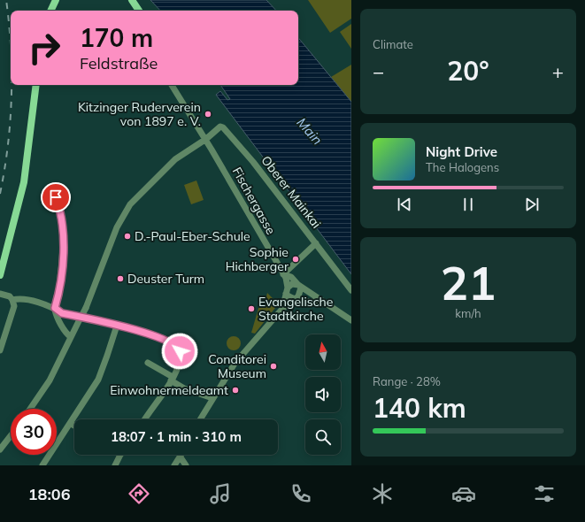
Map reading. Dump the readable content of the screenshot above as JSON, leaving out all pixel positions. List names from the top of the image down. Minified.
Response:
{"streets":{"street":["Oberer Mainkai","Fischergasse"]},"crossings":[["Oberer Mainkai","Fischergasse"]],"water":["Main"],"places":["Kitzinger Ruderverein von 1897 e. V.","D.-Paul-Eber-Schule","Sophie Hichberger","Deuster Turm","Evangelische Stadtkirche","Conditorei Museum","Einwohnermeldeamt"],"north":"top","page":{"tile":["Climate",["21","km/h"],["Range · 28%","140 km"]],"turn":["170 m","Feldstraße"],"heat":["−","20°","+"],"song":["Night Drive","The Halogens"],"limit":"30","trip":"18:07 · 1 min · 310 m","tabs":"18:06"}}
